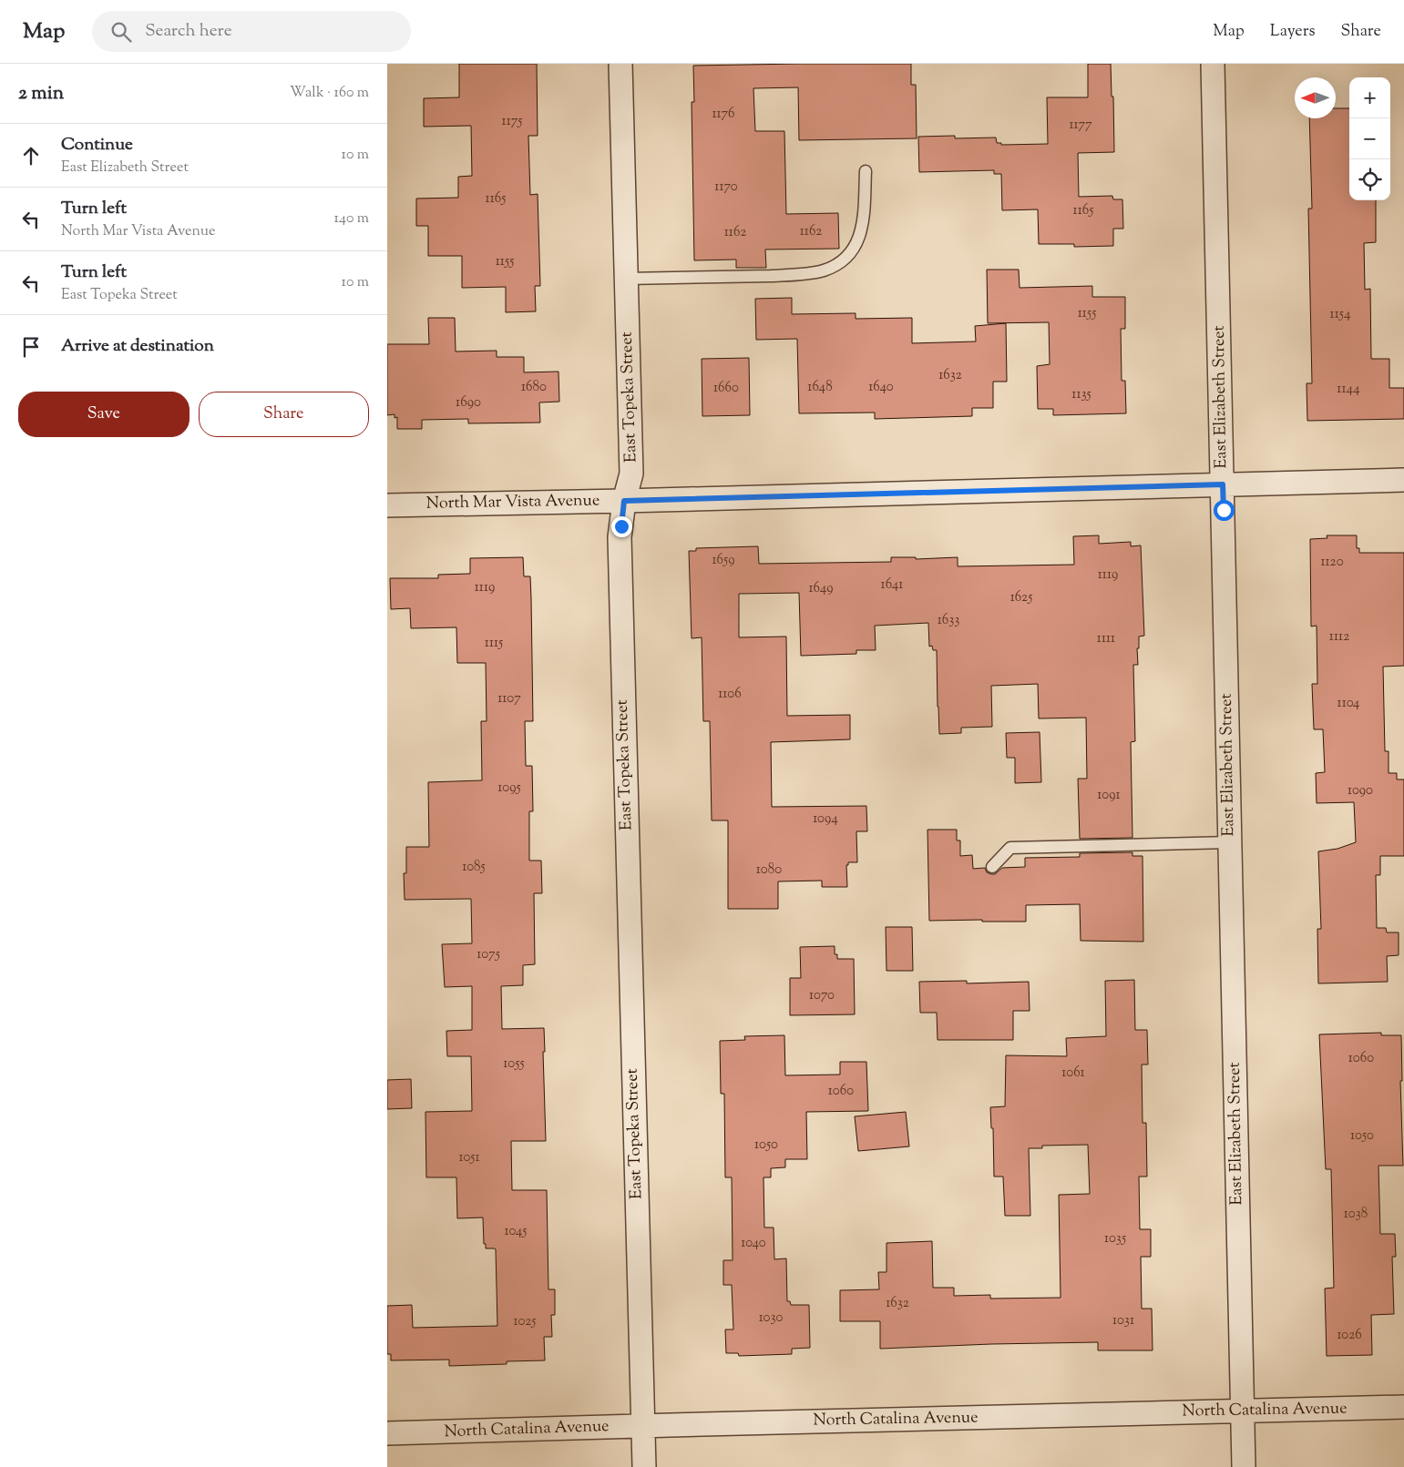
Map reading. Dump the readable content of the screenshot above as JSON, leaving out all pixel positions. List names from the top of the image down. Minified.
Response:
{"streets":{"street":["East Topeka Street","East Elizabeth Street","North Mar Vista Avenue","North Catalina Avenue"]},"crossings":[["East Topeka Street","North Mar Vista Avenue"],["East Topeka Street","North Catalina Avenue"],["East Elizabeth Street","North Mar Vista Avenue"],["East Elizabeth Street","North Catalina Avenue"]],"house_numbers":["1176","1175","1177","1170","1165","1165","1162","1162","1155","1155","1154","1632","1680","1648","1640","1660","1144","1135","1690","1659","1120","1119","1641","1119","1649","1625","1633","1112","1111","1115","1106","1107","1104","1095","1090","1091","1094","1085","1080","1075","1070","1060","1055","1061","1060","1050","1050","1051","1038","1045","1035","1040","1632","1030","1031","1025","1026"],"north":"left","page":{"header":"Map","search":"Search here","nav":["Map","Layers","Share"],"heading":["2 min","Walk · 160 m"],"map_buttons":["+","−"],"list":[["Continue","East Elizabeth Street","10 m"],["Turn left","North Mar Vista Avenue","140 m"],["Turn left","East Topeka Street","10 m"],"Arrive at destination"],"buttons":["Save","Share"]}}
